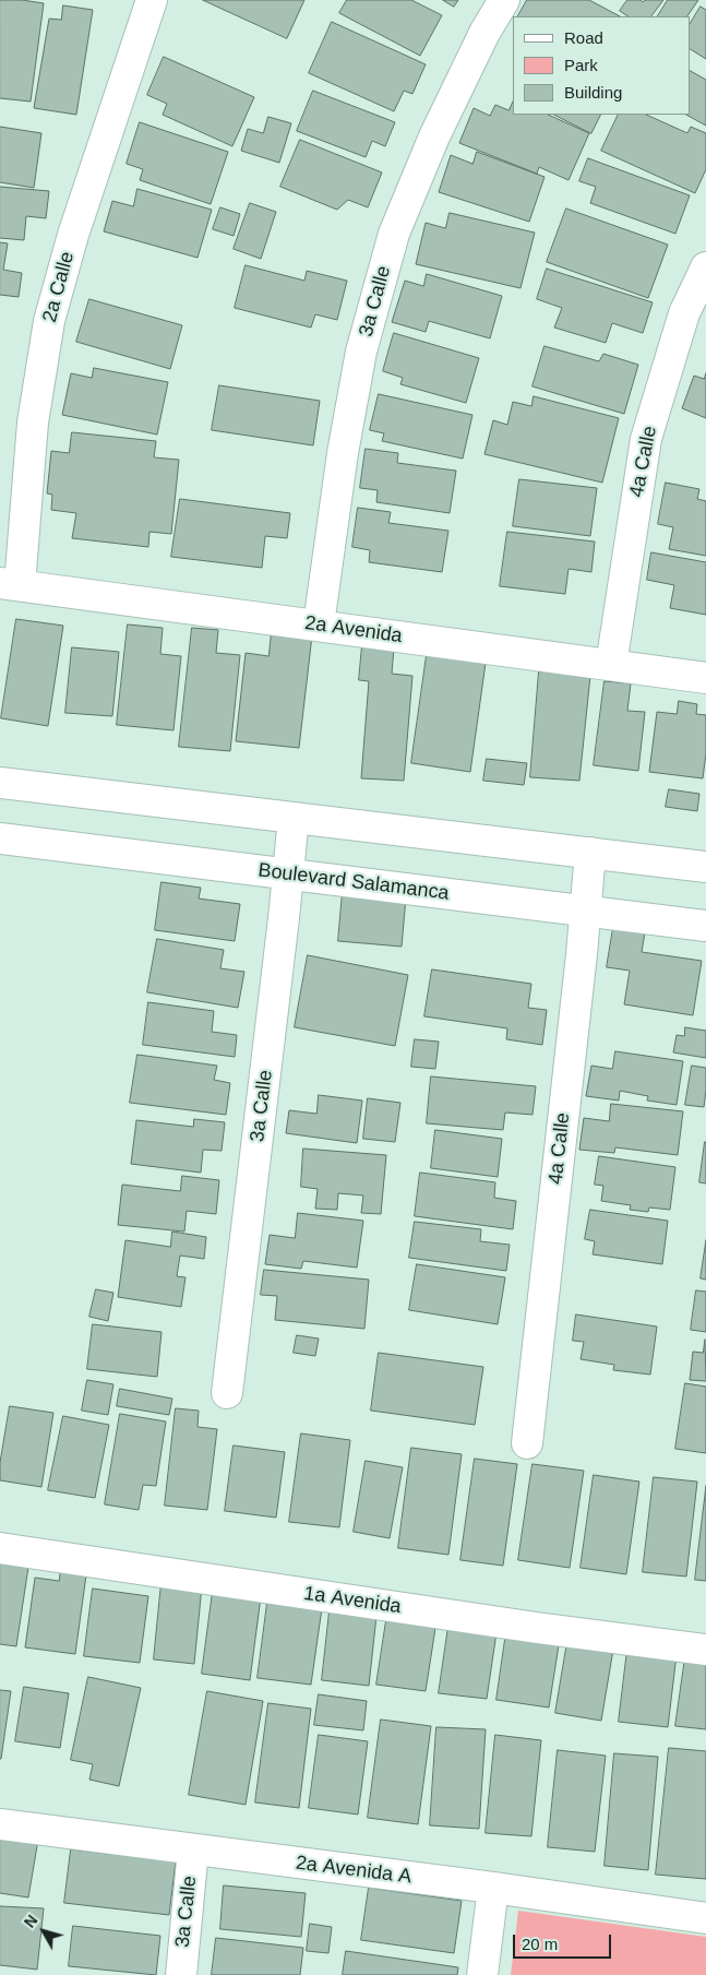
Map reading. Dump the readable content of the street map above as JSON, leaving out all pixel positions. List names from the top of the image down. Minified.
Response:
{"streets":{"street":["2a Calle","3a Calle","4a Calle","2a Avenida","Boulevard Salamanca","1a Avenida","2a Avenida A"]},"crossings":[["2a Calle","2a Avenida"],["3a Calle","2a Avenida"],["3a Calle","Boulevard Salamanca"],["3a Calle","2a Avenida A"],["4a Calle","2a Avenida"],["4a Calle","Boulevard Salamanca"]],"legend":["Road","Park","Building"],"scale_bar":"20 m","north":"top left"}
